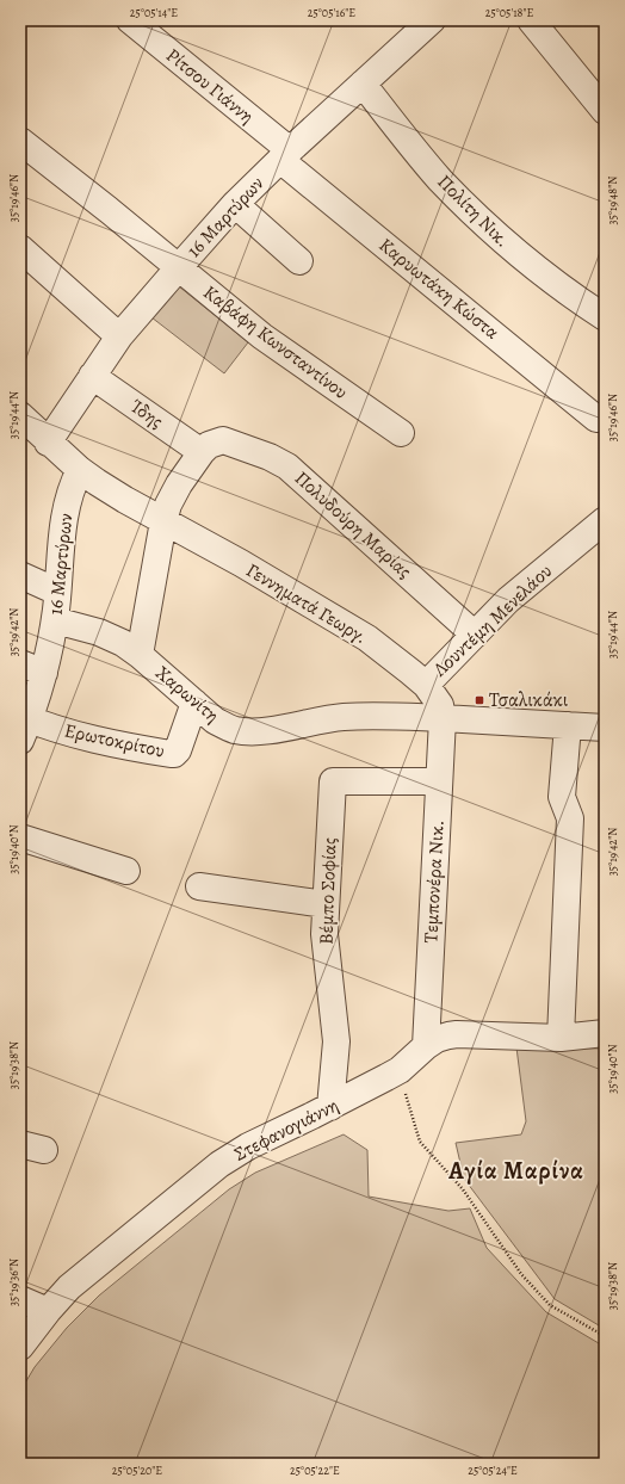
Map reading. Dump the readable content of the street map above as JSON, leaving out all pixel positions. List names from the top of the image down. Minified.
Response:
{"streets":{"street":["Ρίτσου Γιάννη","Πολίτη Νικ.","16 Μαρτύρων","Καρυωτάκη Κώστα","Καβάφη Κωνσταντίνου","Ίδης","Πολυδούρη Μαρίας","Γεννηματά Γεωργ.","Λουντέμη Μενελάου","Χαρωνίτη","Ερωτοκρίτου","Τεμπονέρα Νικ.","Βέμπο Σοφίας","Στεφανογιάννη"]},"crossings":[["Ρίτσου Γιάννη","16 Μαρτύρων"],["Ρίτσου Γιάννη","Καρυωτάκη Κώστα"],["Πολίτη Νικ.","16 Μαρτύρων"],["16 Μαρτύρων","Καρυωτάκη Κώστα"],["16 Μαρτύρων","Καβάφη Κωνσταντίνου"],["16 Μαρτύρων","Ίδης"],["16 Μαρτύρων","Γεννηματά Γεωργ."],["16 Μαρτύρων","Χαρωνίτη"],["16 Μαρτύρων","Ερωτοκρίτου"],["Ίδης","Πολυδούρη Μαρίας"],["Πολυδούρη Μαρίας","Λουντέμη Μενελάου"],["Γεννηματά Γεωργ.","Λουντέμη Μενελάου"],["Γεννηματά Γεωργ.","Χαρωνίτη"],["Γεννηματά Γεωργ.","Τεμπονέρα Νικ."],["Χαρωνίτη","Ερωτοκρίτου"],["Χαρωνίτη","Τεμπονέρα Νικ."],["Τεμπονέρα Νικ.","Βέμπο Σοφίας"],["Τεμπονέρα Νικ.","Στεφανογιάννη"],["Βέμπο Σοφίας","Στεφανογιάννη"]],"districts":["Αγία Μαρίνα"],"places":{"transit":["Τσαλικάκι"]},"coordinates":["25°05'14\"E","25°05'16\"E","25°05'18\"E","35°19'46\"N","35°19'48\"N","35°19'44\"N","35°19'42\"N","35°19'40\"N","35°19'38\"N","35°19'36\"N","25°05'20\"E","25°05'22\"E","25°05'24\"E"]}
